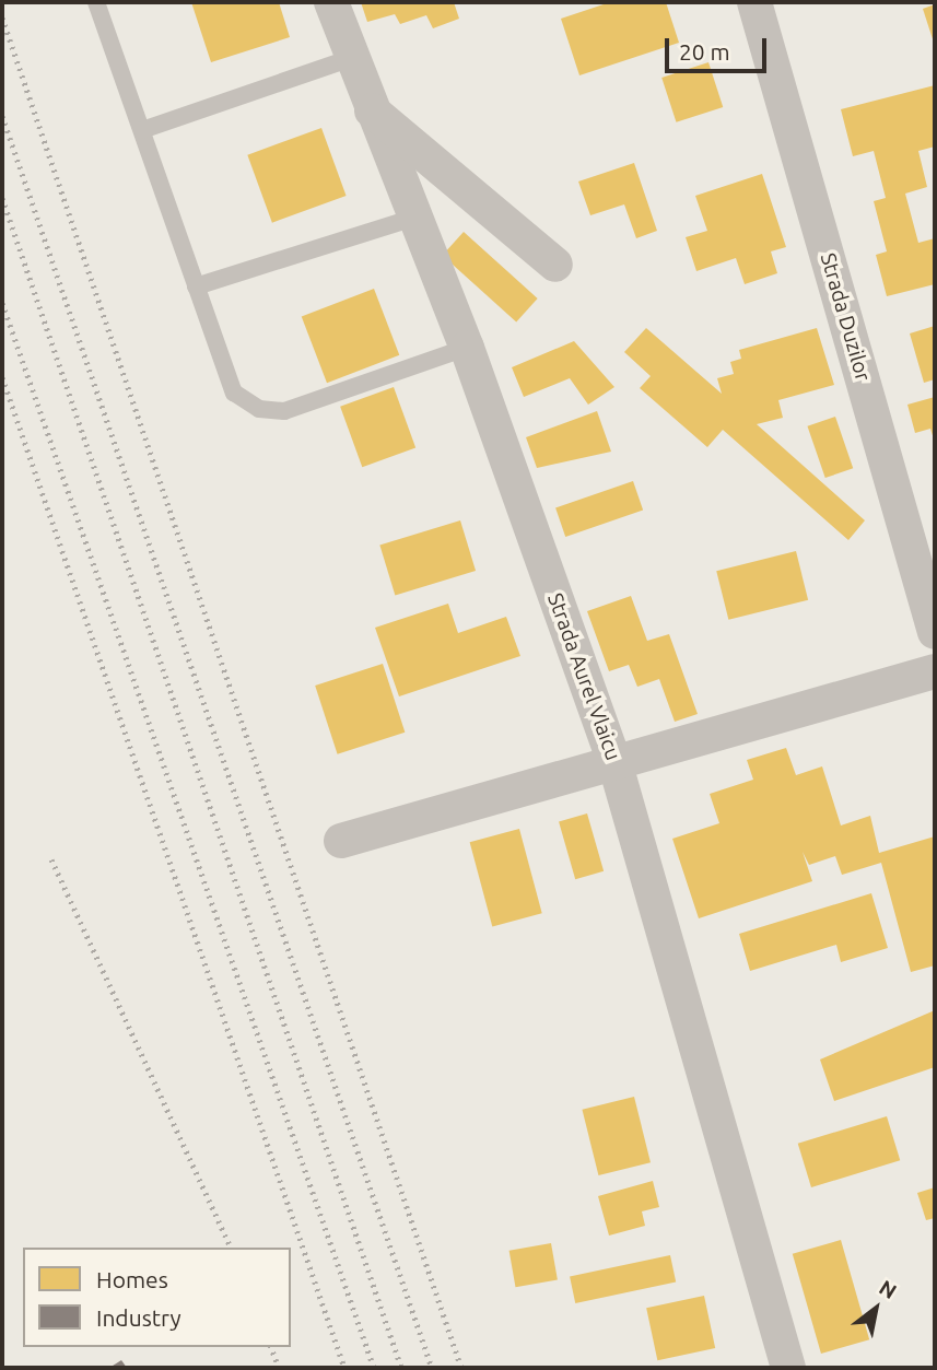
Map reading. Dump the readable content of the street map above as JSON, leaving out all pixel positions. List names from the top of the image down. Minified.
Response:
{"streets":{"street":["Strada Duzilor","Strada Aurel Vlaicu"]},"legend":["Homes","Industry"],"scale_bar":"20 m","north":"top right"}
